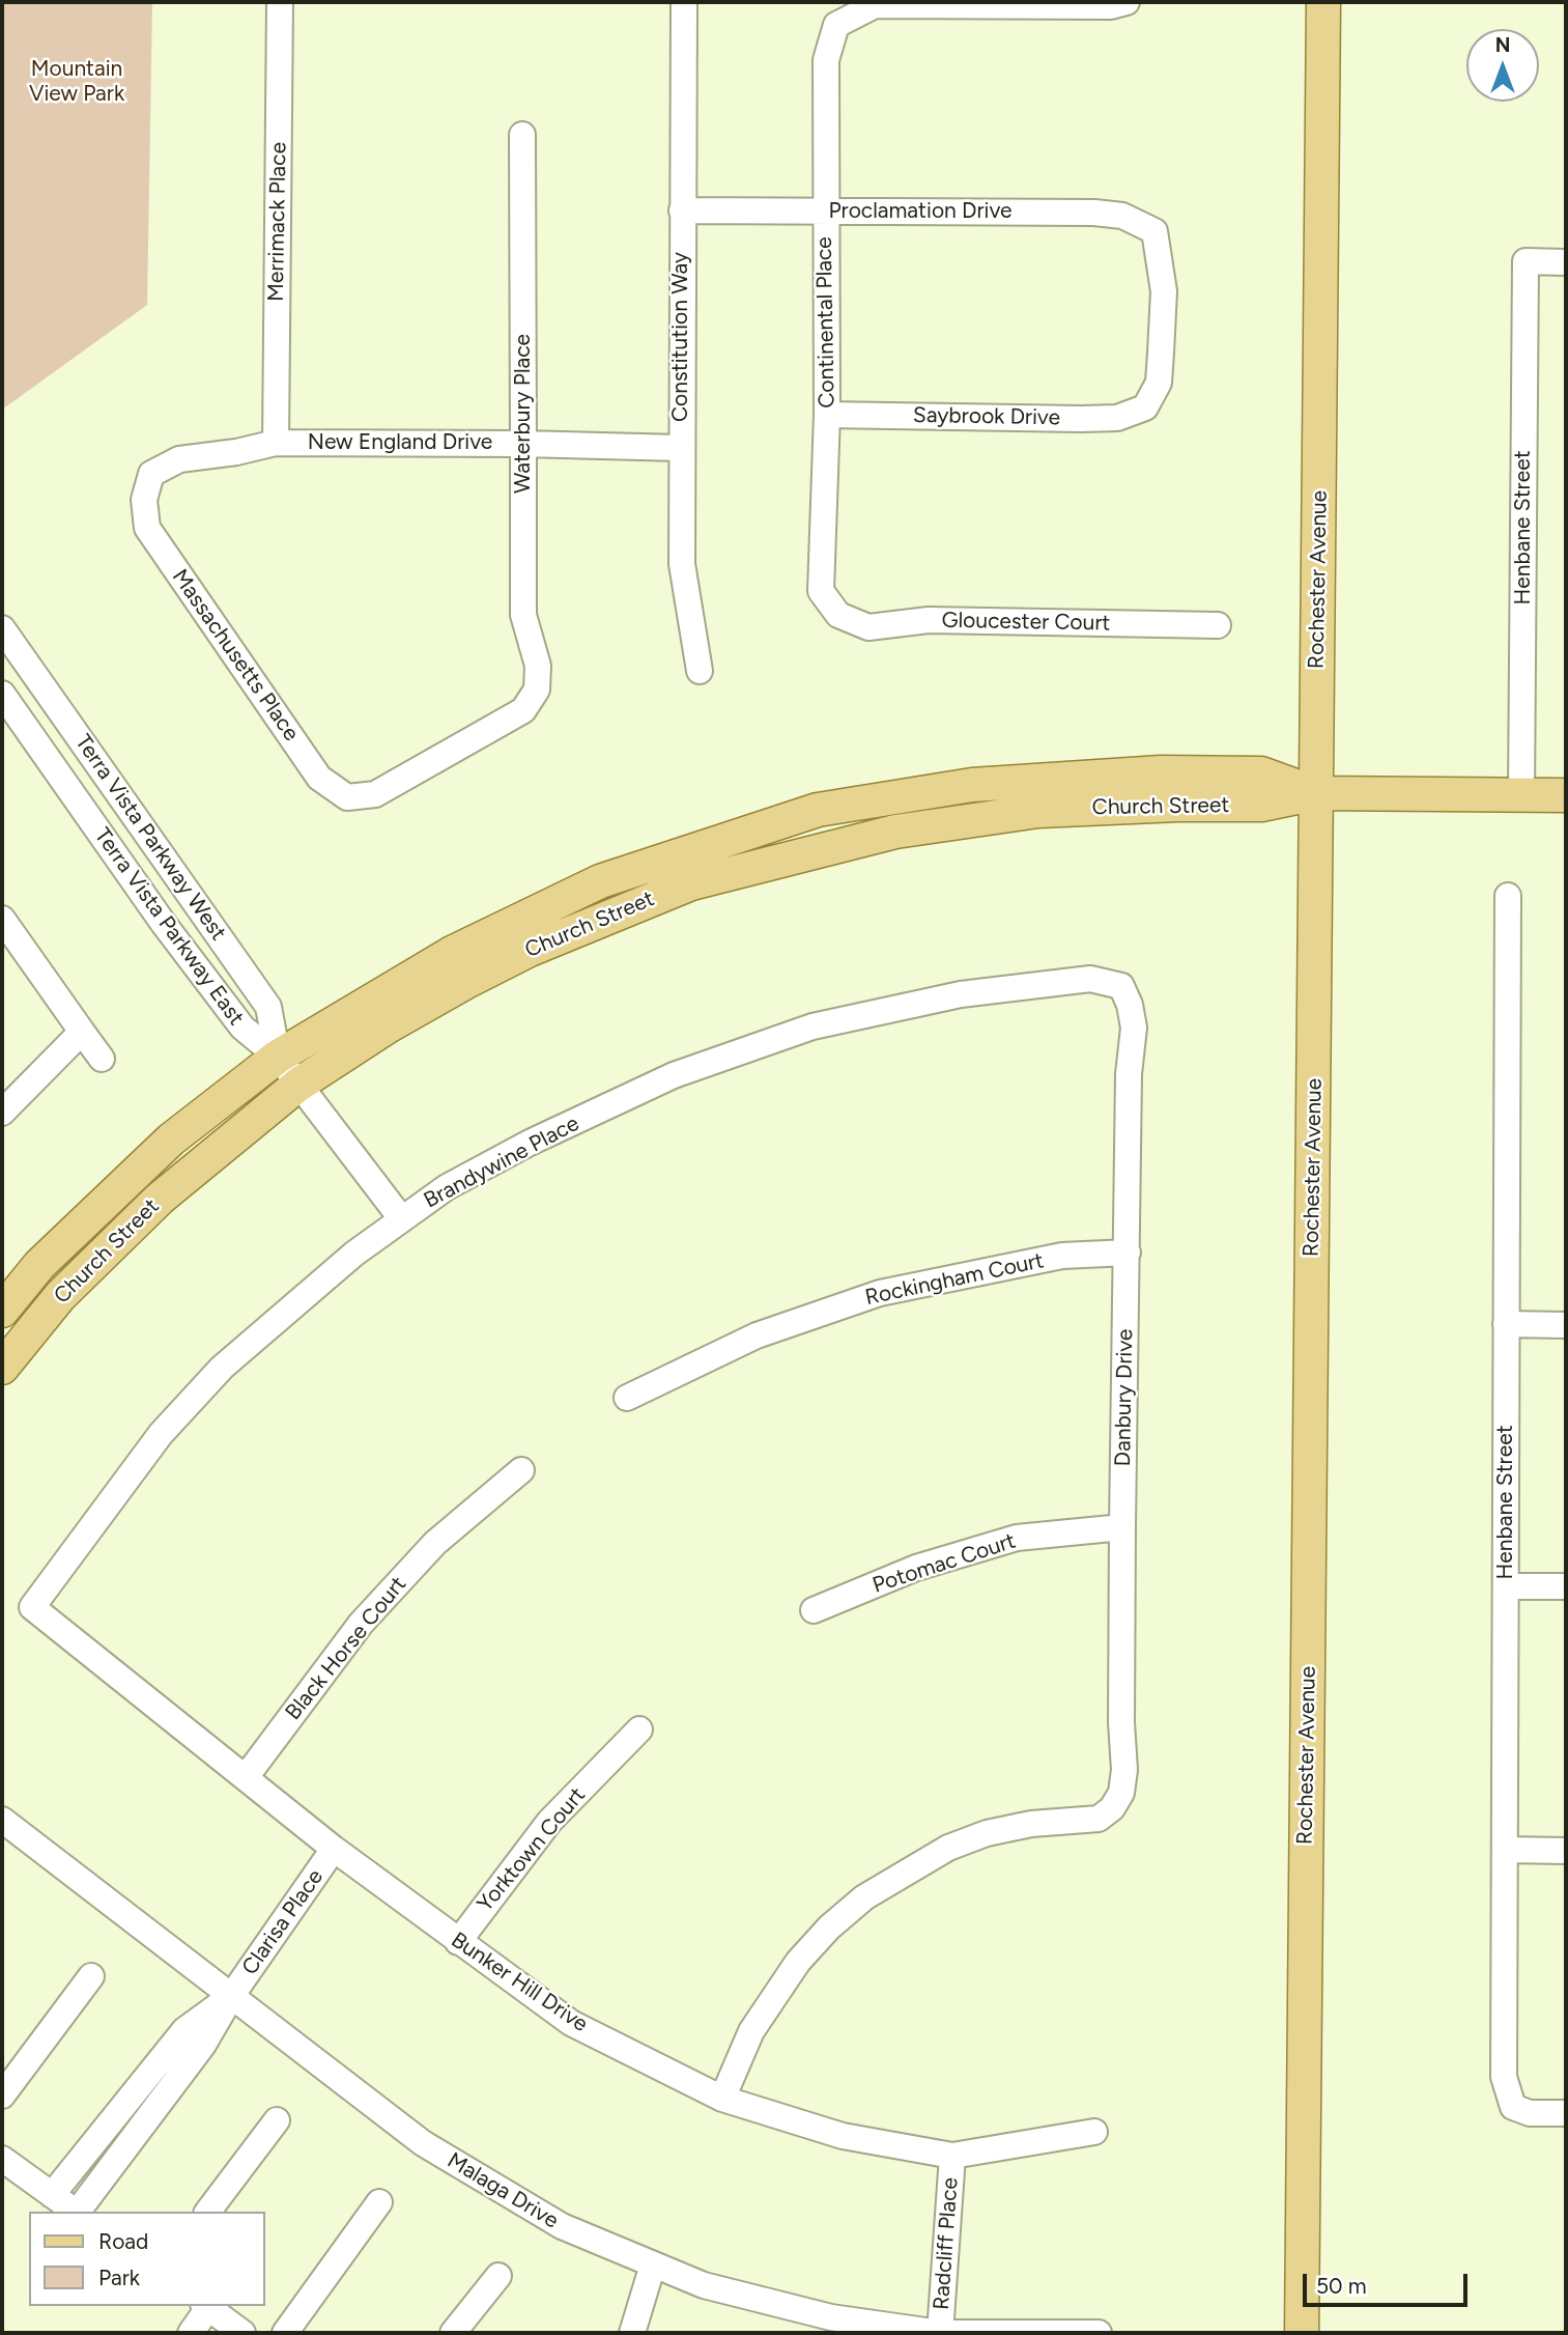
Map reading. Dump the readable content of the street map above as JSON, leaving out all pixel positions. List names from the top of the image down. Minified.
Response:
{"streets":{"main road":["Rochester Avenue","Church Street"],"street":["Proclamation Drive","Merrimack Place","Continental Place","Constitution Way","Waterbury Place","Saybrook Drive","New England Drive","Henbane Street","Gloucester Court","Massachusetts Place","Terra Vista Parkway West","Terra Vista Parkway East","Brandywine Place","Rockingham Court","Danbury Drive","Potomac Court","Black Horse Court","Yorktown Court","Clarisa Place","Bunker Hill Drive","Malaga Drive","Radcliff Place"]},"crossings":[["Proclamation Drive","Continental Place"],["Proclamation Drive","Constitution Way"],["Proclamation Drive","Saybrook Drive"],["Merrimack Place","New England Drive"],["Continental Place","Saybrook Drive"],["Continental Place","Gloucester Court"],["Constitution Way","New England Drive"],["Waterbury Place","New England Drive"],["Waterbury Place","Massachusetts Place"],["New England Drive","Massachusetts Place"],["Henbane Street","Church Street"],["Rochester Avenue","Church Street"],["Church Street","Terra Vista Parkway West"],["Church Street","Terra Vista Parkway East"],["Terra Vista Parkway West","Terra Vista Parkway East"],["Terra Vista Parkway East","Brandywine Place"],["Brandywine Place","Danbury Drive"],["Brandywine Place","Bunker Hill Drive"],["Rockingham Court","Danbury Drive"],["Danbury Drive","Potomac Court"],["Danbury Drive","Bunker Hill Drive"],["Black Horse Court","Bunker Hill Drive"],["Yorktown Court","Bunker Hill Drive"],["Clarisa Place","Bunker Hill Drive"],["Clarisa Place","Malaga Drive"],["Bunker Hill Drive","Radcliff Place"],["Malaga Drive","Radcliff Place"]],"parks":["Mountain View Park"],"legend":["Road","Park"],"scale_bar":"50 m","north":"top"}
